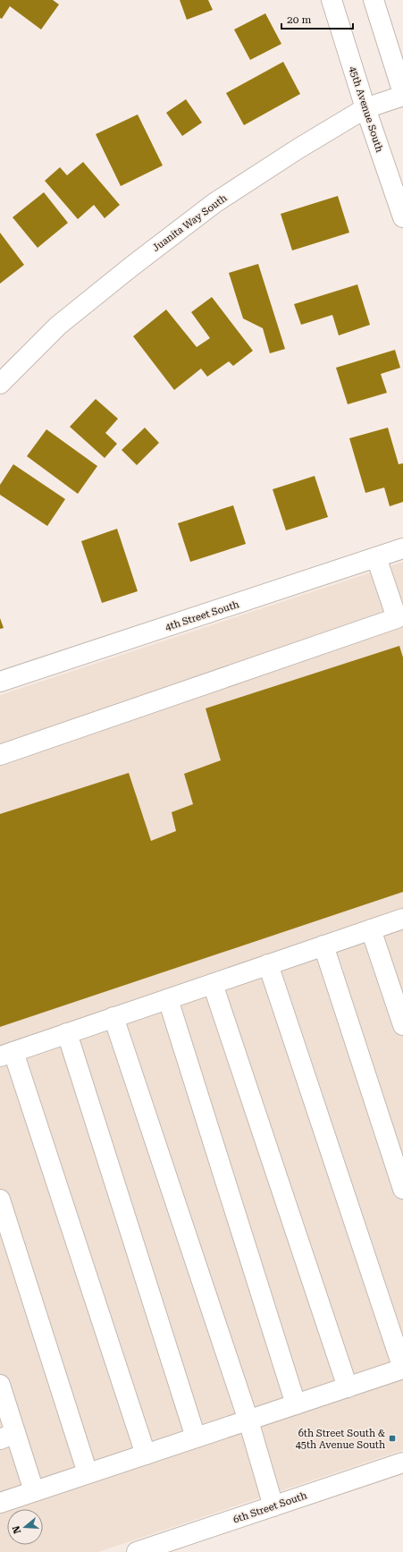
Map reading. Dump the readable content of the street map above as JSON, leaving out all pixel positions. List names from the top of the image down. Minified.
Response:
{"streets":{"street":["45th Avenue South","Juanita Way South","4th Street South","6th Street South"]},"crossings":[["45th Avenue South","Juanita Way South"]],"places":{"transit":["6th Street South & 45th Avenue South"]},"scale_bar":"20 m","north":"left"}
